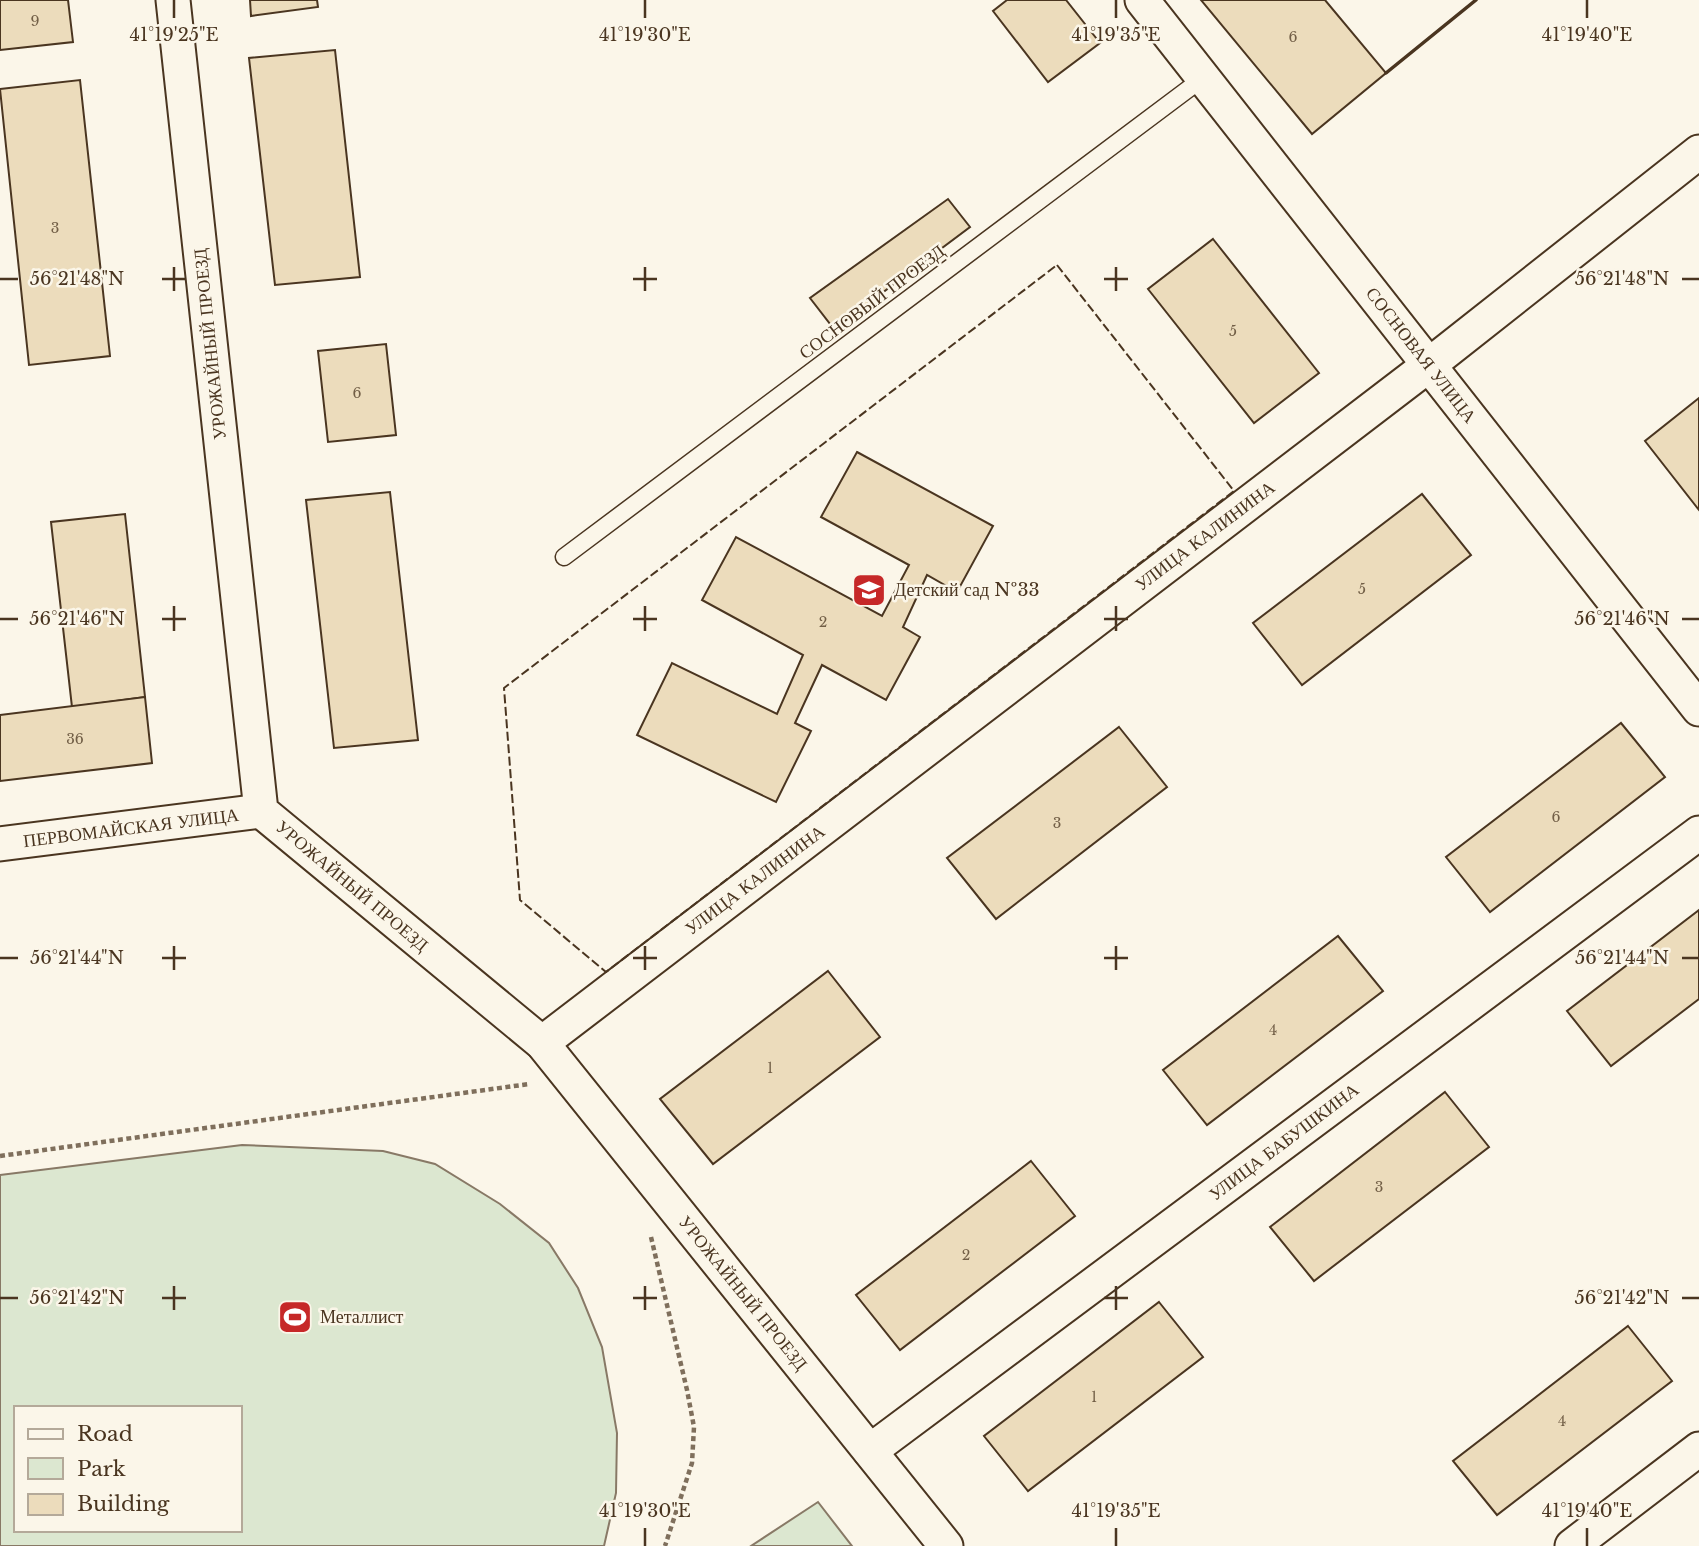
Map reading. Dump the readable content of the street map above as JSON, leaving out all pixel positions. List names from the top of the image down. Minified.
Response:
{"streets":{"street":["УРОЖАЙНЫЙ ПРОЕЗД","СОСНОВАЯ УЛИЦА","УЛИЦА КАЛИНИНА","ПЕРВОМАЙСКАЯ УЛИЦА","УЛИЦА БАБУШКИНА"],"lane":["СОСНОВЫЙ ПРОЕЗД"]},"crossings":[["СОСНОВЫЙ ПРОЕЗД","СОСНОВАЯ УЛИЦА"],["УРОЖАЙНЫЙ ПРОЕЗД","УЛИЦА КАЛИНИНА"],["УРОЖАЙНЫЙ ПРОЕЗД","ПЕРВОМАЙСКАЯ УЛИЦА"],["УРОЖАЙНЫЙ ПРОЕЗД","УЛИЦА БАБУШКИНА"],["СОСНОВАЯ УЛИЦА","УЛИЦА КАЛИНИНА"]],"places":{"school or university":["Детский сад №33"],"sports":["Металлист"]},"house_numbers":["9","6","3","5","6","5","2","36","6","3","4","1","3","2","1","4"],"legend":["Road","Park","Building"],"coordinates":["41°19'25\"E","41°19'30\"E","41°19'35\"E","41°19'40\"E","56°21'48\"N","56°21'46\"N","56°21'44\"N","56°21'42\"N"]}
